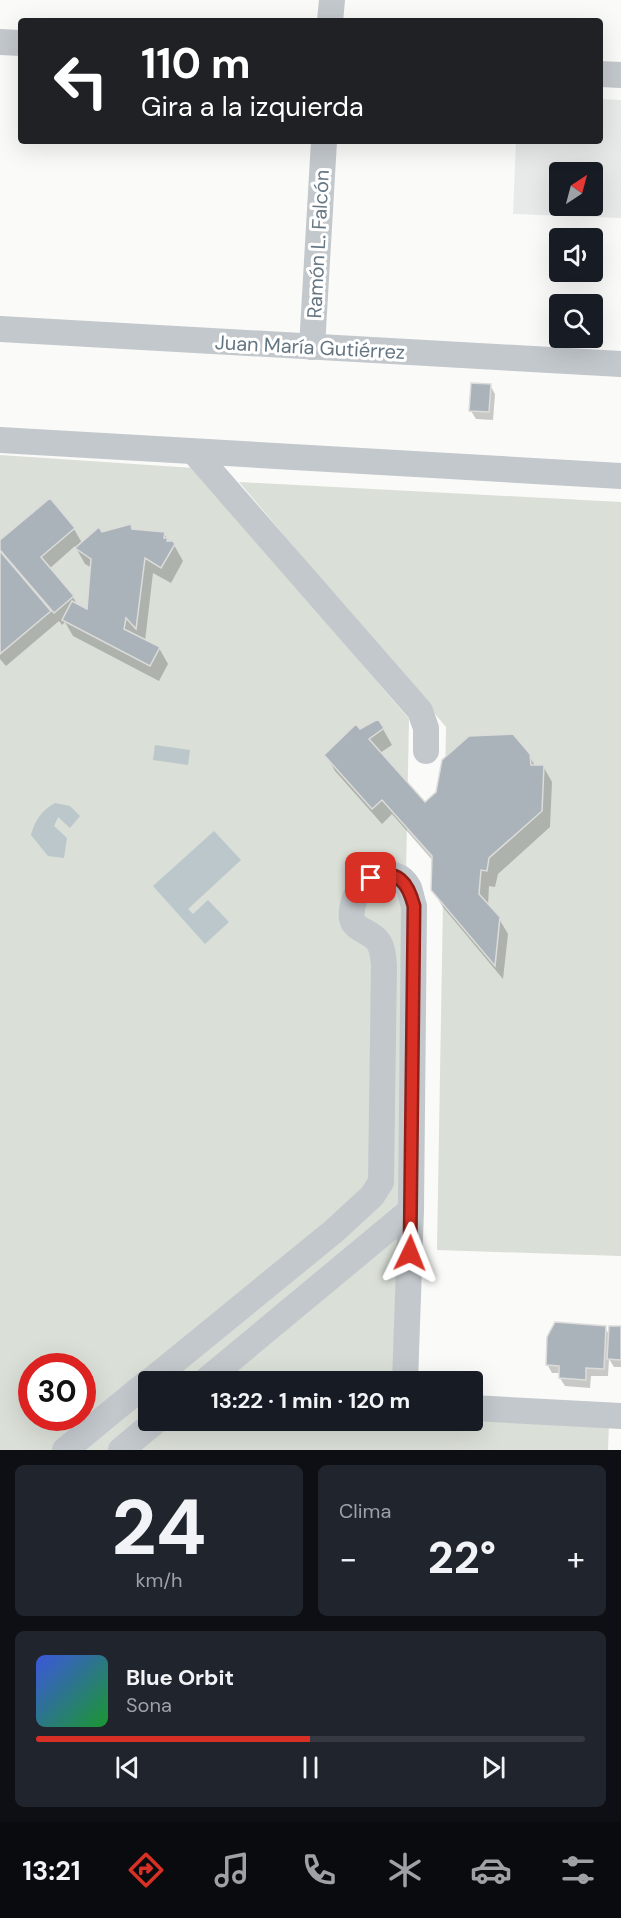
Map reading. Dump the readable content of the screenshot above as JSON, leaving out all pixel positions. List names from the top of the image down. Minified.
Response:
{"streets":{"street":["Ramón L. Falcón","Juan María Gutiérrez"]},"crossings":[["Ramón L. Falcón","Juan María Gutiérrez"]],"north":"top right","page":{"turn":["110 m","Gira a la izquierda"],"limit":"30","trip":"13:22 · 1 min · 120 m","tile":[["24","km/h"],"Clima"],"heat":["−","22°","+"],"song":["Blue Orbit","Sona"],"tabs":"13:21"}}
